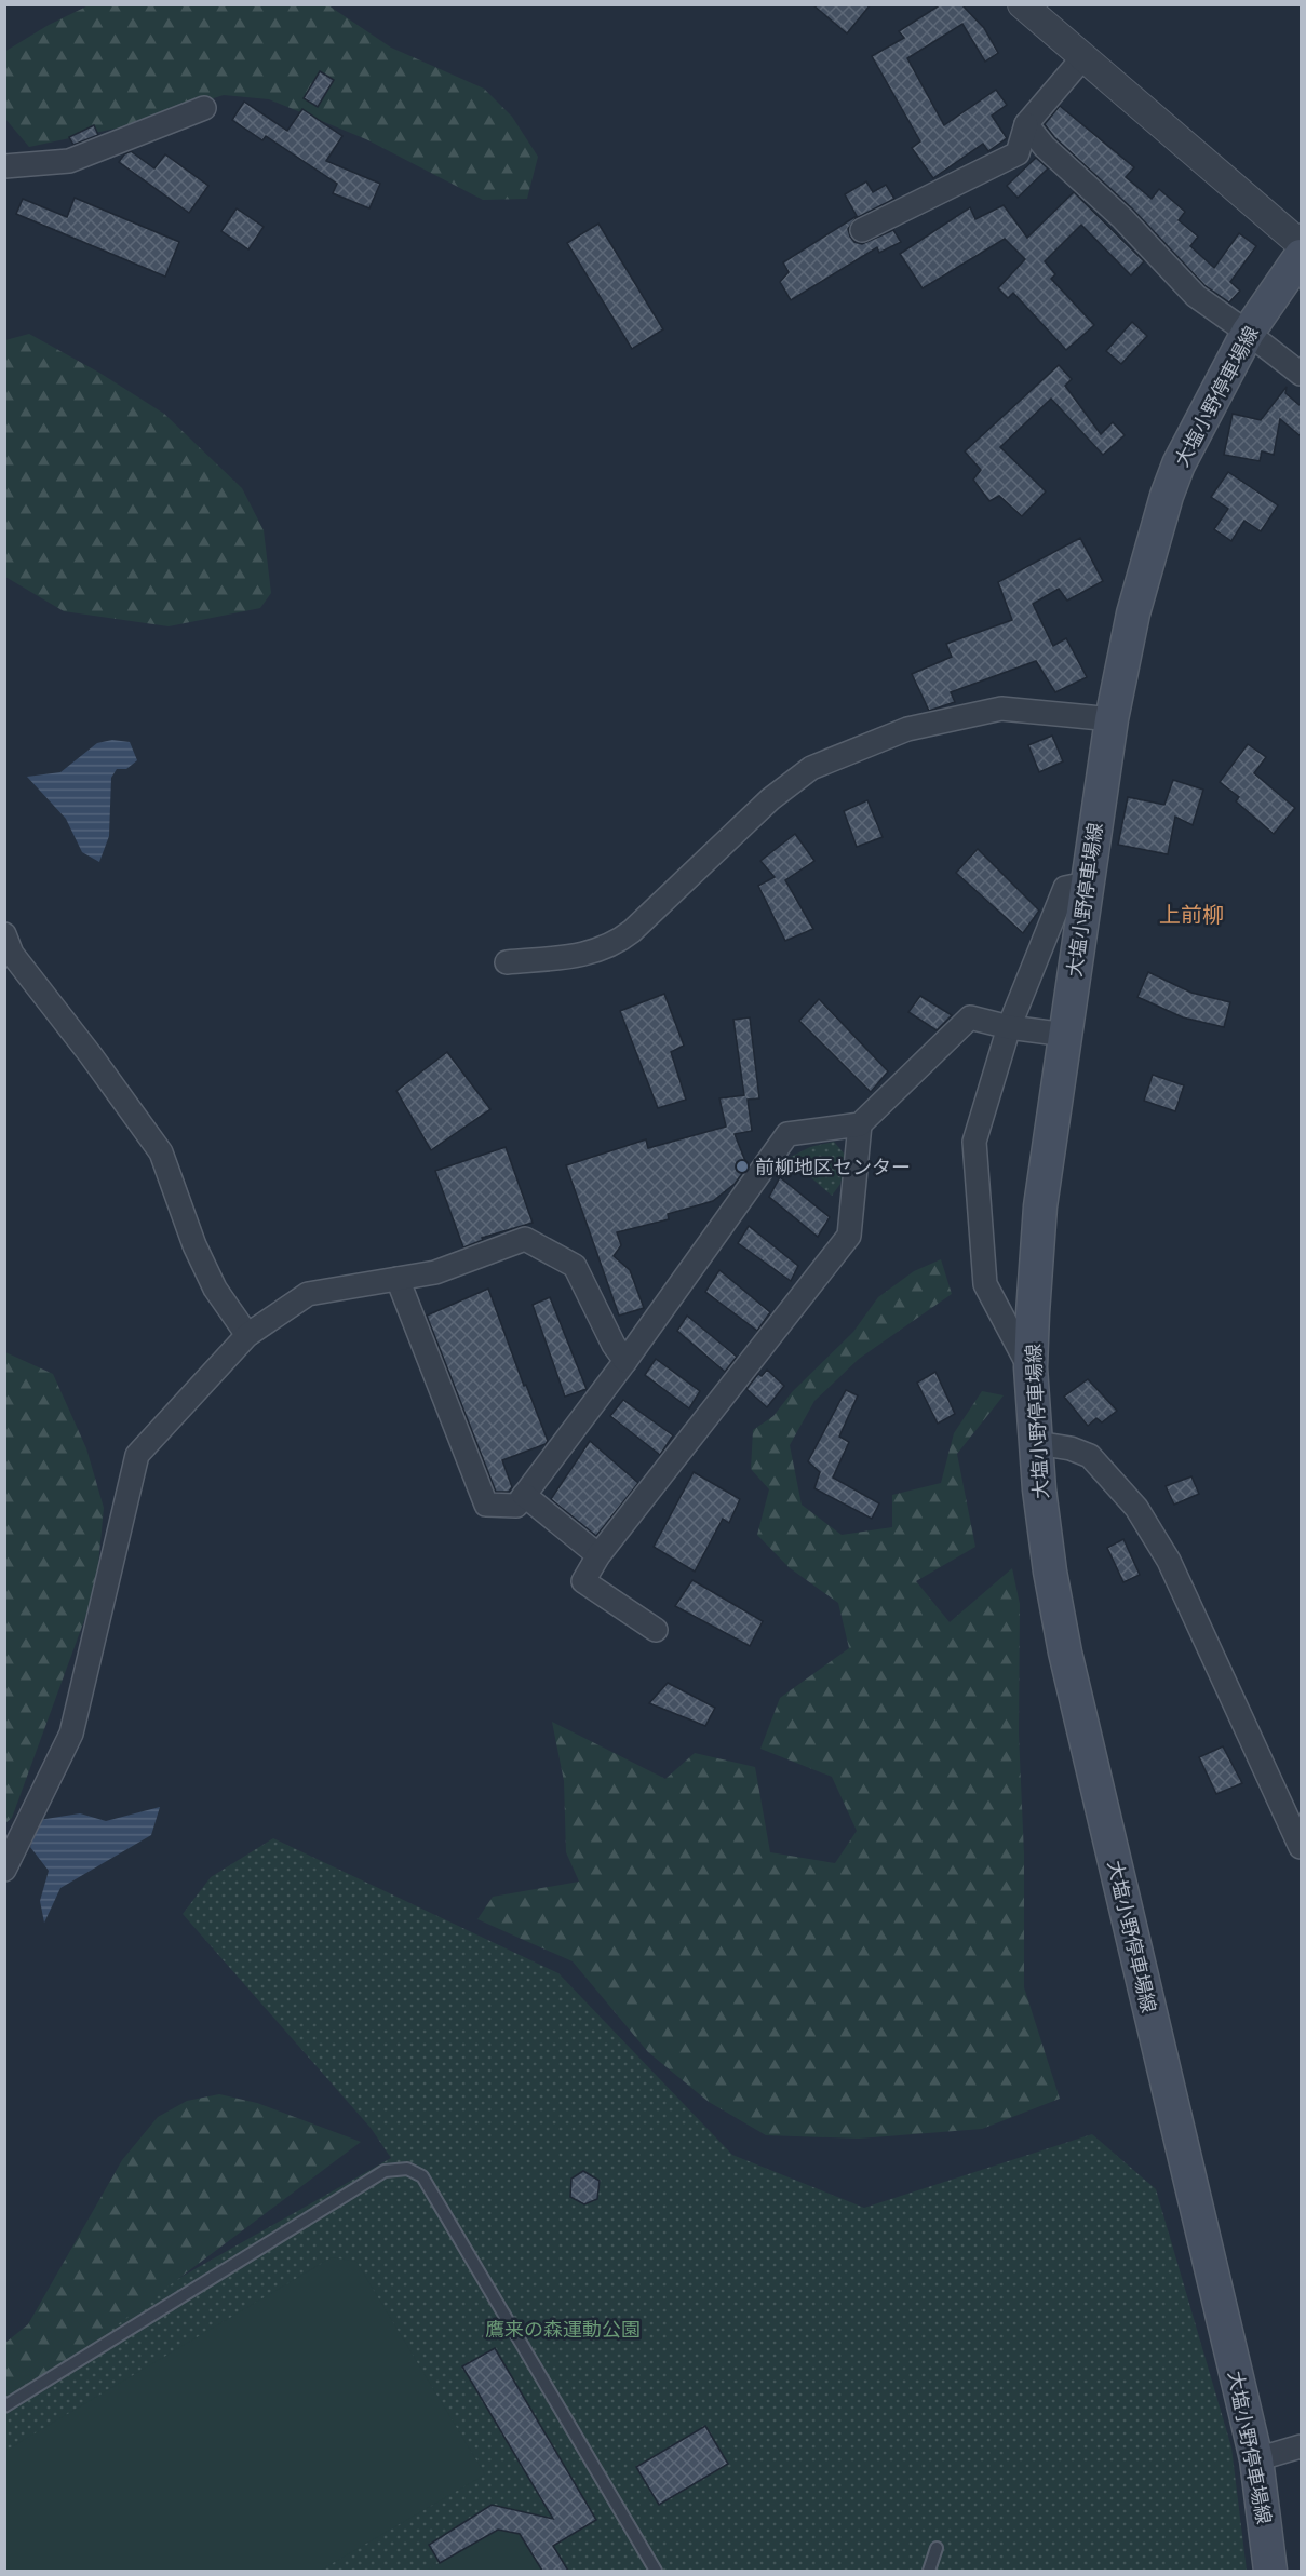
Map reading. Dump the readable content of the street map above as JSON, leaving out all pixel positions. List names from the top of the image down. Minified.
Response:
{"streets":{"main road":["大塩小野停車場線"]},"districts":["上前柳"],"parks":["鷹来の森運動公園"],"places":["前柳地区センター"]}
